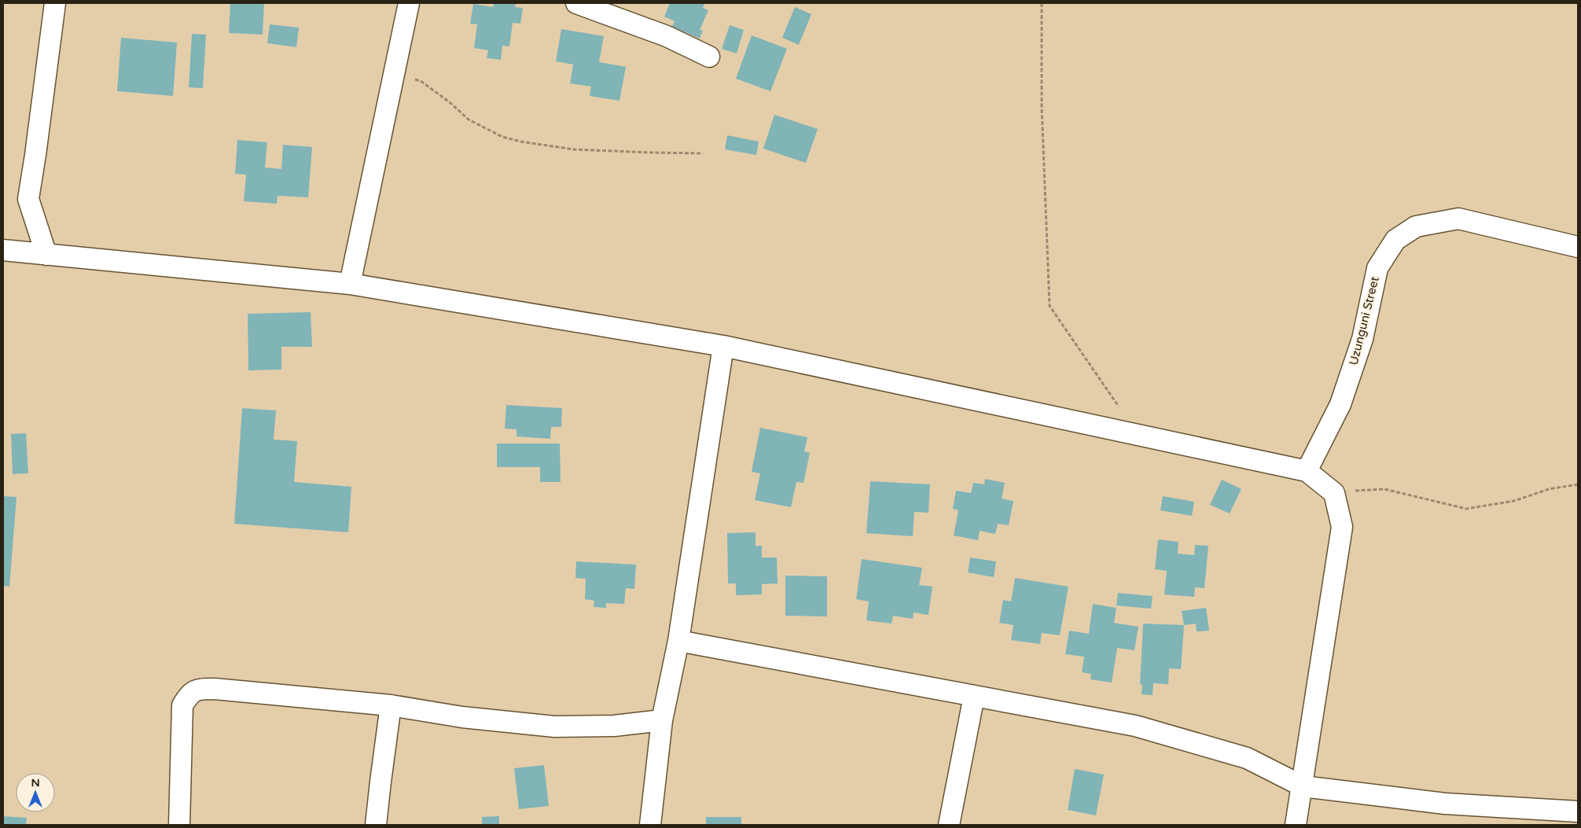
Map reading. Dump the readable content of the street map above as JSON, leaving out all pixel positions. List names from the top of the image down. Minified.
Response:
{"streets":{"street":["Uzunguni Street"]},"north":"top"}
